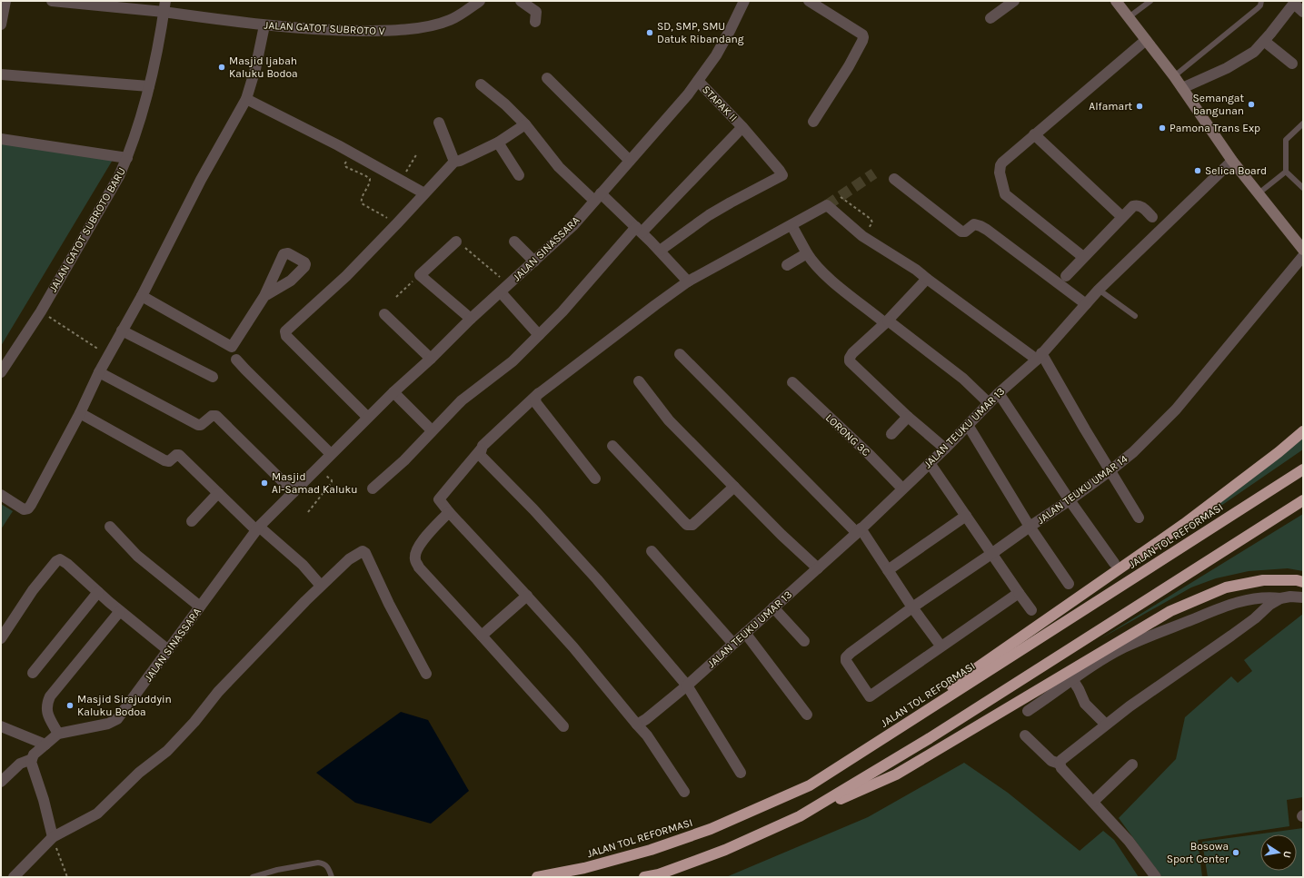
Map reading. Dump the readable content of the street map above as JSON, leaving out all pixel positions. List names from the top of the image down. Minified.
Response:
{"streets":{"highway":["JALAN TOL REFORMASI"],"street":["JALAN GATOT SUBROTO V","STAPAK II","JALAN GATOT SUBROTO BARU","JALAN SINASSARA","JALAN TEUKU UMAR 13","LORONG 3C","JALAN TEUKU UMAR 14"]},"crossings":[["JALAN GATOT SUBROTO V","JALAN GATOT SUBROTO BARU"],["STAPAK II","JALAN SINASSARA"],["JALAN TEUKU UMAR 13","LORONG 3C"]],"places":["SD, SMP, SMU Datuk Ribandang","Masjid Ijabah Kaluku Bodoa","Semangat bangunan","Alfamart","Pamona Trans Exp","Selica Board","Masjid Al-Samad Kaluku","Masjid Sirajuddyin Kaluku Bodoa","Bosowa Sport Center"],"north":"right"}
